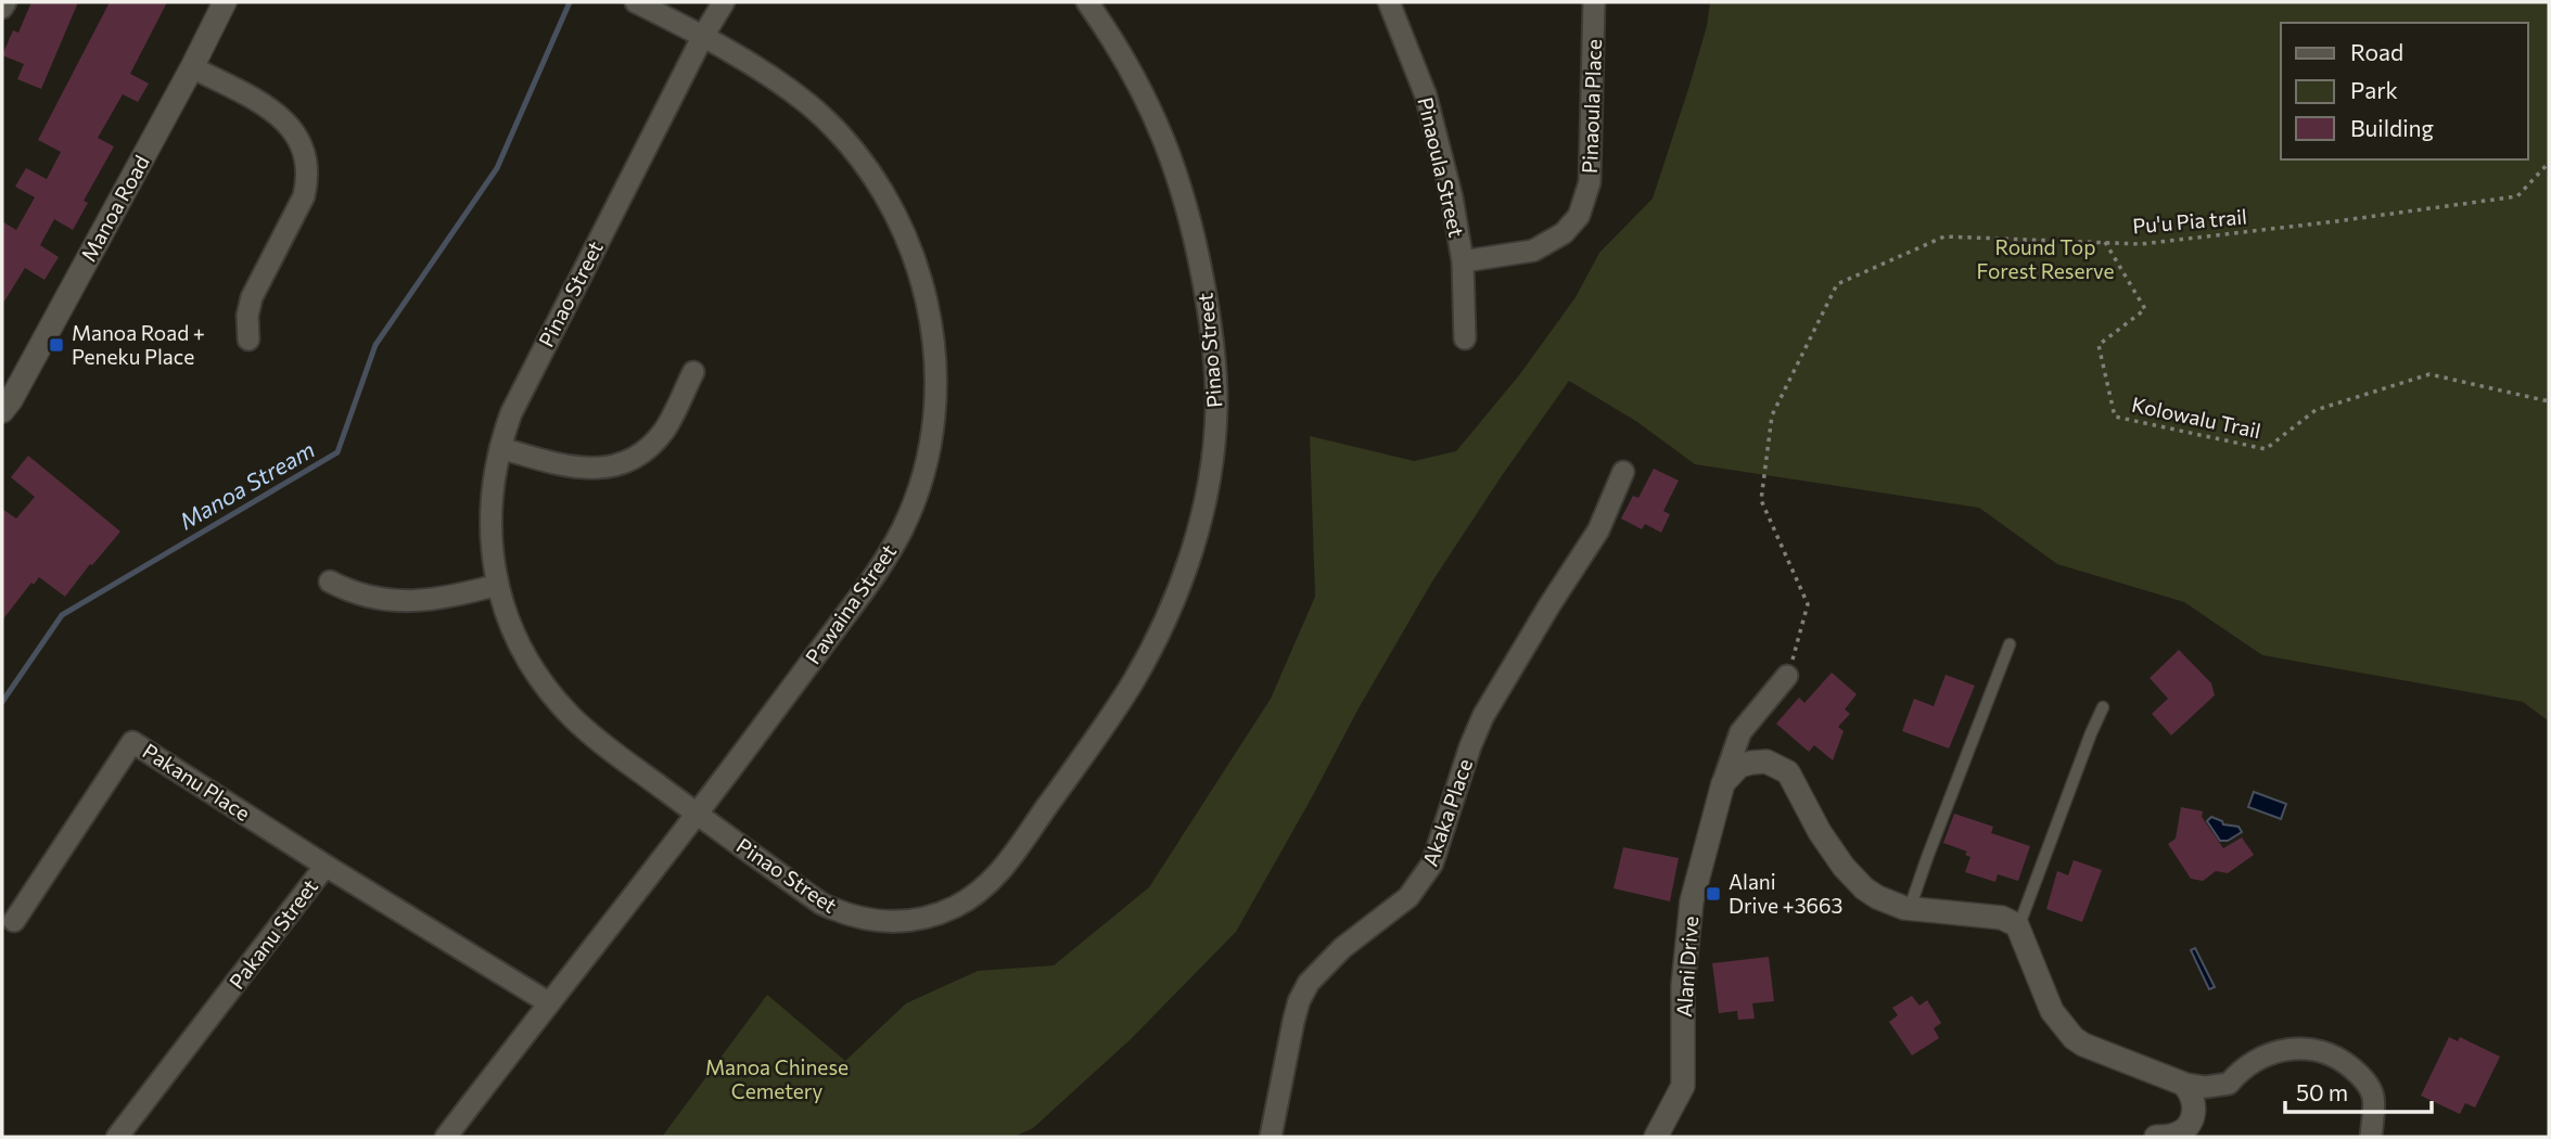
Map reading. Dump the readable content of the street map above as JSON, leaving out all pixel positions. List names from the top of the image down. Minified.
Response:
{"streets":{"street":["Pinaoula Place","Pinaoula Street","Manoa Road","Pinao Street","Pawaina Street","Pakanu Place","Akaka Place","Pakanu Street","Alani Drive"],"path":["Pu'u Pia trail","Kolowalu Trail"]},"crossings":[["Pinaoula Place","Pinaoula Street"],["Pu'u Pia trail","Kolowalu Trail"],["Pu'u Pia trail","Alani Drive"],["Pinao Street","Pawaina Street"],["Pawaina Street","Pakanu Street"],["Pakanu Place","Pakanu Street"]],"water":["Manoa Stream"],"parks":["Round Top Forest Reserve","Manoa Chinese Cemetery"],"places":{"transit":["Manoa Road + Peneku Place","Alani Drive +3663"]},"legend":["Road","Park","Building"],"scale_bar":"50 m"}
